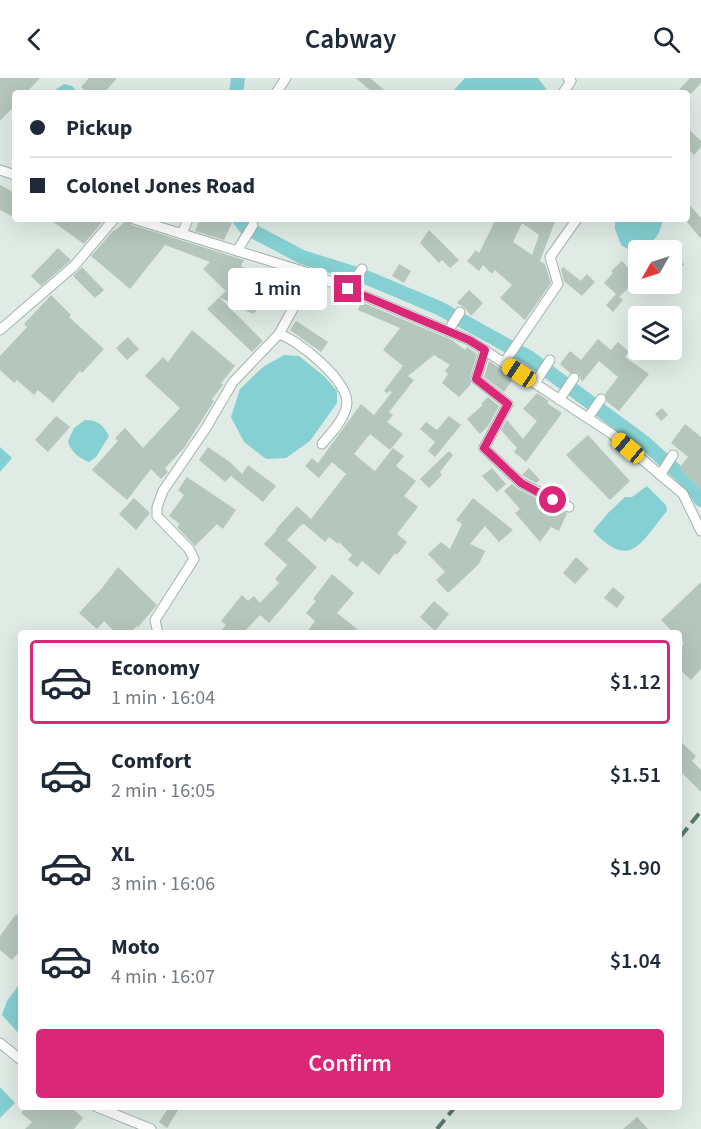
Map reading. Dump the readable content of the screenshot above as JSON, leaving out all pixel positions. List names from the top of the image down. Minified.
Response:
{"north":"bottom left","page":{"header":"Cabway","banner":["Pickup","Colonel Jones Road"],"bubble":"1 min","list":[{"name":"Economy","note":"1 min · 16:04","value":"$1.12"},{"name":"Comfort","note":"2 min · 16:05","value":"$1.51"},{"name":"XL","note":"3 min · 16:06","value":"$1.90"},{"name":"Moto","note":"4 min · 16:07","value":"$1.04"}],"buttons":"Confirm"}}
